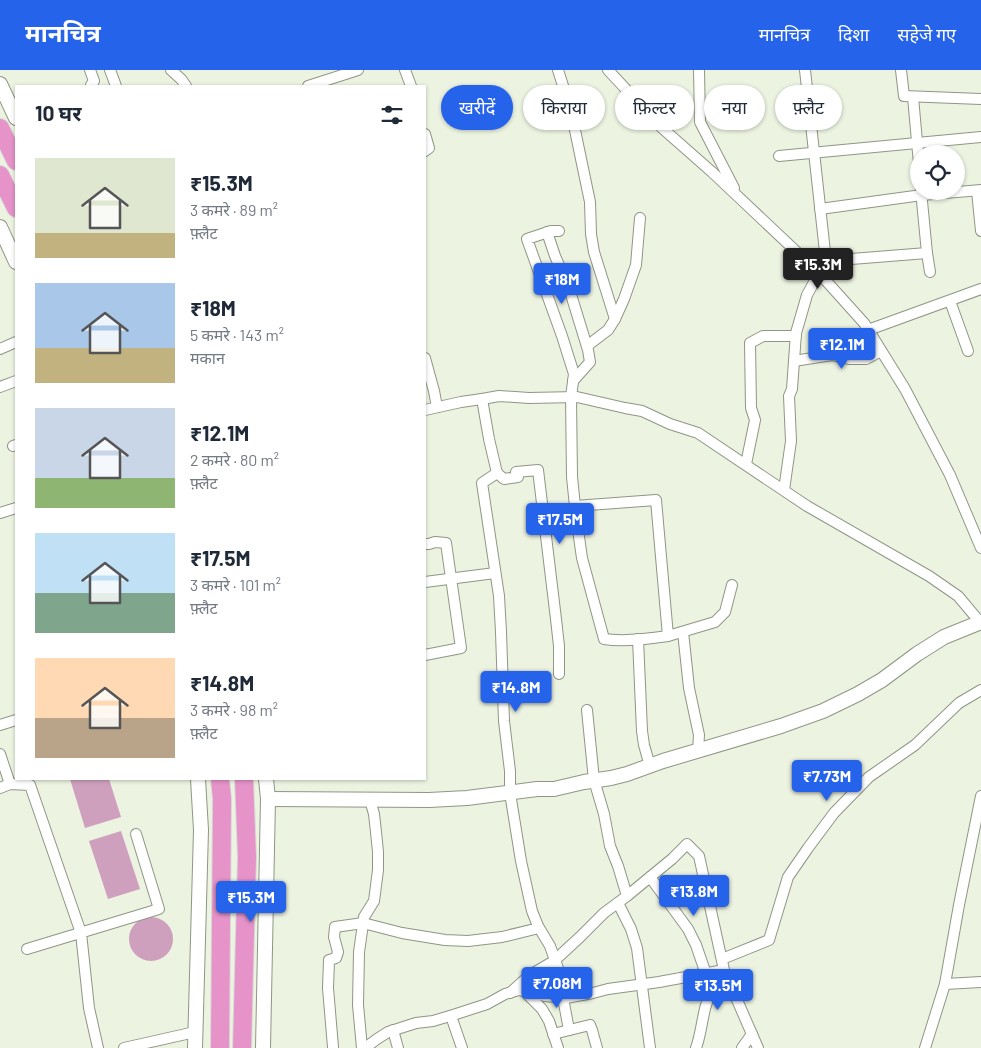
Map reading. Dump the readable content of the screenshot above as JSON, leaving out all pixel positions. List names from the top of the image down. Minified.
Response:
{"page":{"header":"मानचित्र","nav":["मानचित्र","दिशा","सहेजे गए"],"chip":["खरीदें","किराया","फ़िल्टर","नया","फ़्लैट"],"heading":"10 घर","list":[{"name":"₹15.3M","note":"3 कमरे · 89 m² · फ़्लैट"},{"name":"₹18M","note":"5 कमरे · 143 m² · मकान"},{"name":"₹12.1M","note":"2 कमरे · 80 m² · फ़्लैट"},{"name":"₹17.5M","note":"3 कमरे · 101 m² · फ़्लैट"},{"name":"₹14.8M","note":"3 कमरे · 98 m² · फ़्लैट"}],"price":["₹15.3M","₹18M","₹12.1M","₹17.5M","₹14.8M","₹7.73M","₹13.8M","₹15.3M","₹7.08M","₹13.5M"]}}
